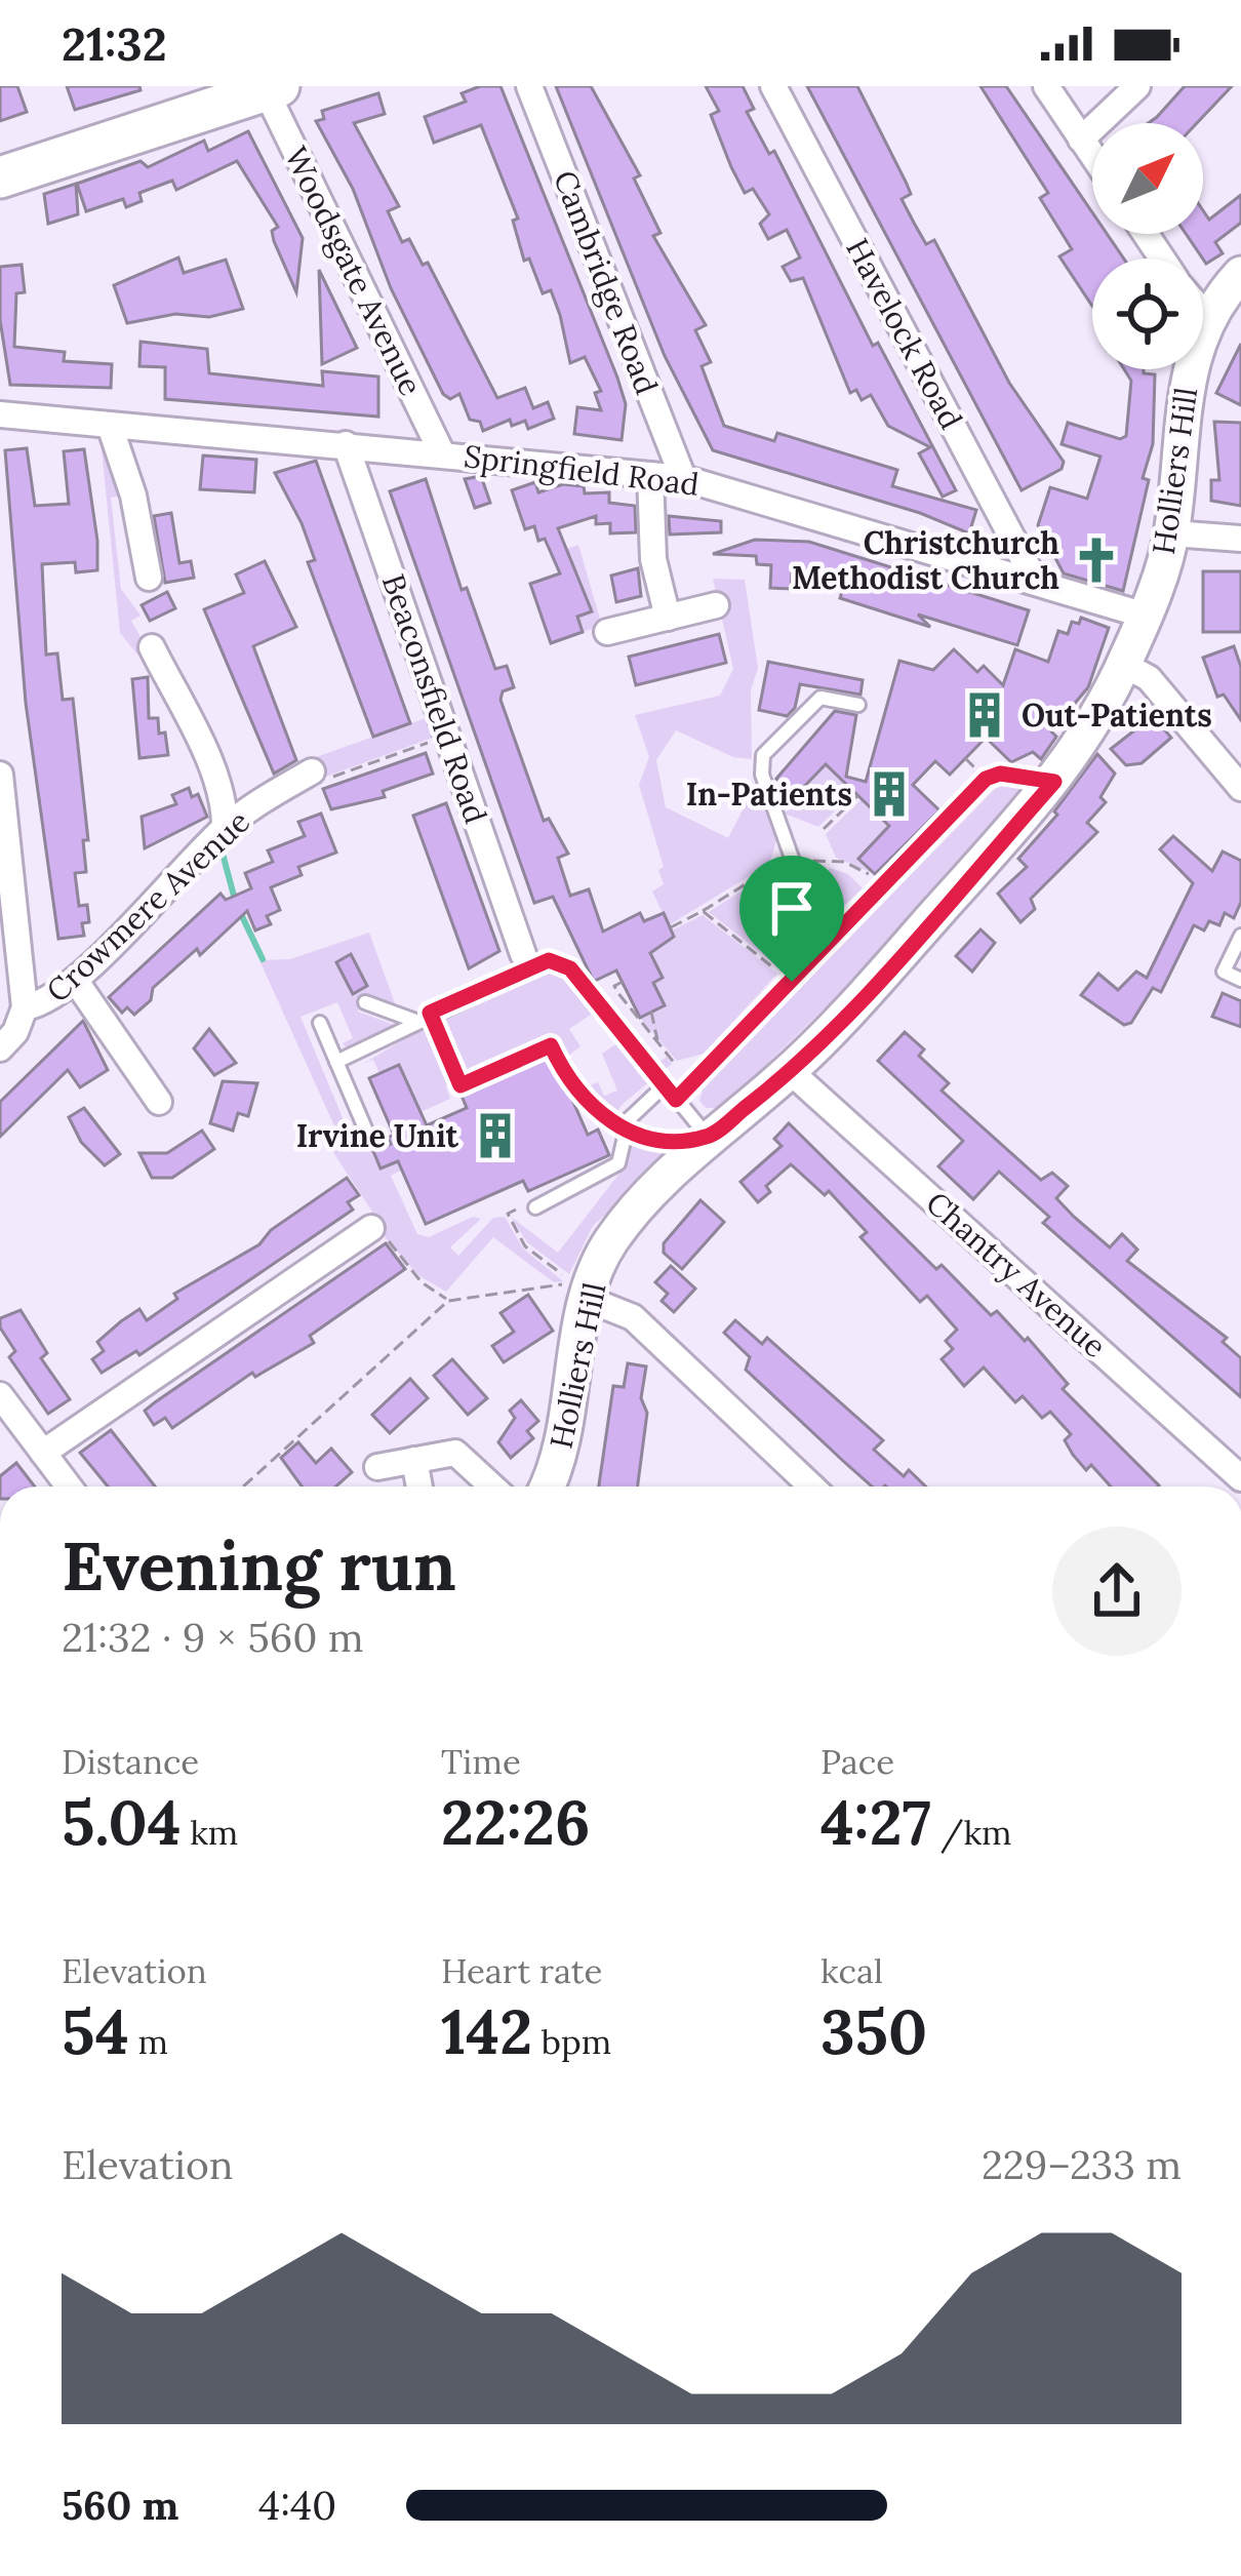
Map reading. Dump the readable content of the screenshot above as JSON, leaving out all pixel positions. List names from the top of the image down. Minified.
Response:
{"streets":{"main road":["Holliers Hill"],"street":["Woodsgate Avenue","Cambridge Road","Havelock Road","Springfield Road","Beaconsfield Road","Crowmere Avenue","Chantry Avenue"]},"crossings":[["Woodsgate Avenue","Springfield Road"],["Cambridge Road","Springfield Road"],["Havelock Road","Springfield Road"],["Springfield Road","Holliers Hill"],["Springfield Road","Beaconsfield Road"],["Holliers Hill","Chantry Avenue"]],"places":{"church":["Christchurch Methodist Church"],"building":["Out-Patients","In-Patients","Irvine Unit"]},"north":"top right","page":{"status":"21:32","heading":["Evening run","21:32 · 9 × 560 m"],"stats":[["Distance","5.04 km"],["Time","22:26"],["Pace","4:27 /km"],["Elevation","54 m"],["Heart rate","142 bpm"],["kcal","350"]],"chart":["Elevation","229–233 m"],"list":[{"name":"560 m","note":"4:40"}]}}
